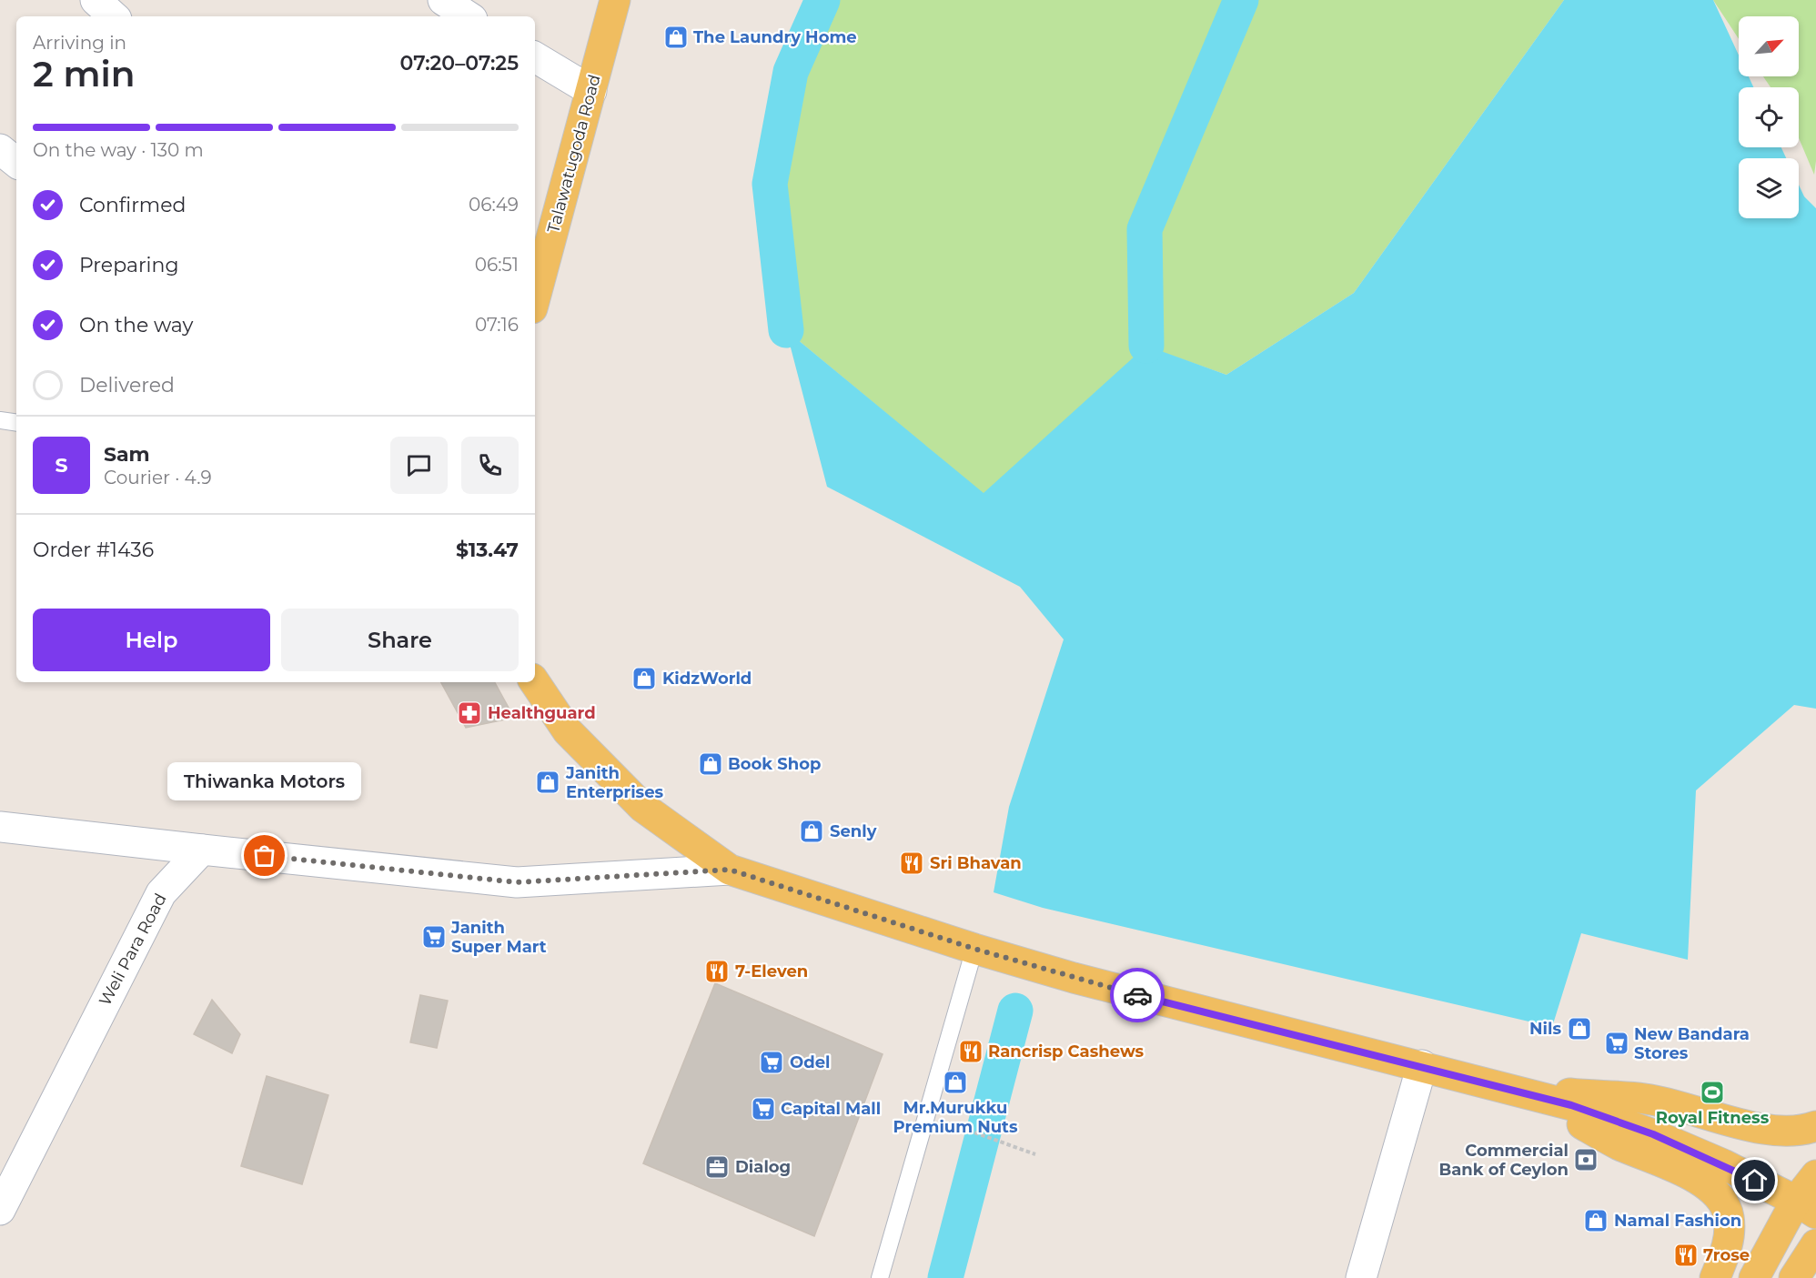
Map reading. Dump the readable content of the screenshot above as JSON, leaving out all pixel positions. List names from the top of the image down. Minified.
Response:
{"streets":{"main road":["Talawatugoda Road"],"street":["Weli Para Road"]},"places":{"shop":["The Laundry Home","KidzWorld","Book Shop","Janith Enterprises","Senly","Nils","Mr.Murukku Premium Nuts","Namal Fashion"],"pharmacy":["Healthguard"],"other":["Thiwanka Motors"],"restaurant":["Sri Bhavan","7-Eleven","Rancrisp Cashews","7rose"],"supermarket":["Janith Super Mart","New Bandara Stores","Odel","Capital Mall"],"sports":["Royal Fitness"],"bank":["Commercial Bank of Ceylon"],"office":["Dialog"]},"north":"top right","page":{"heading":["2 min","Arriving in","07:20–07:25"],"panel":["Sam","Courier · 4.9","Order #1436","$13.47"],"bar":"On the way · 130 m","list":[["Confirmed","06:49"],["Preparing","06:51"],["On the way","07:16"],"Delivered"],"round":"S","buttons":["Help","Share"],"bubble":"Thiwanka Motors"}}
